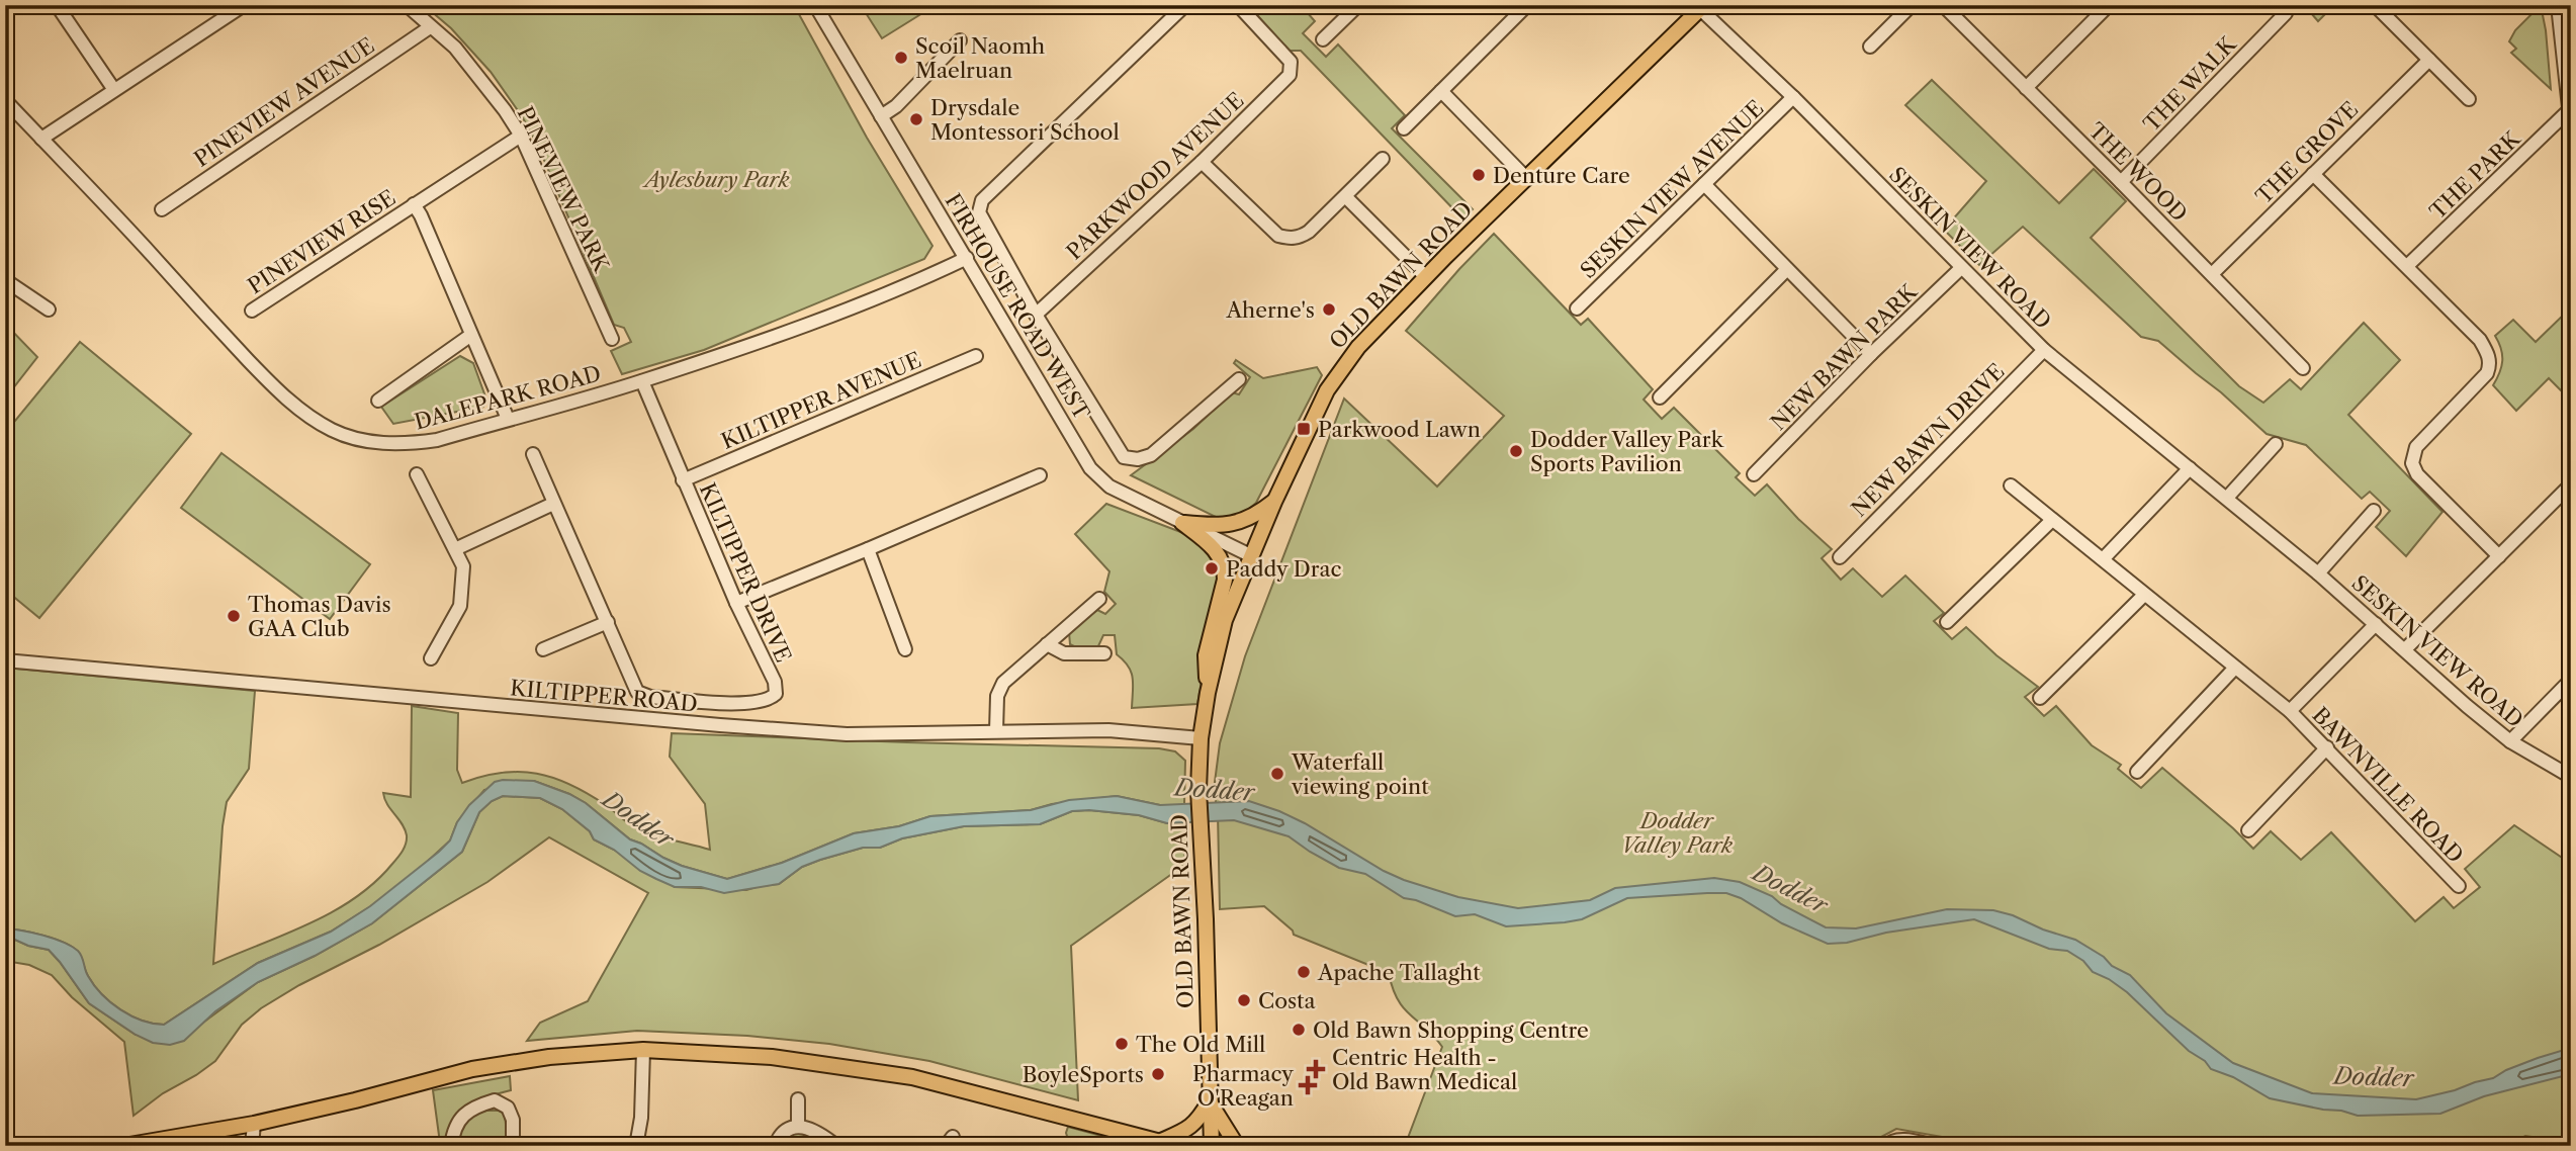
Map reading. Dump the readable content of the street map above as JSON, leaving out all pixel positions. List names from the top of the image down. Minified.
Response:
{"streets":{"main road":["OLD BAWN ROAD"],"street":["THE WALK","PINEVIEW AVENUE","THE GROVE","THE WOOD","THE PARK","PARKWOOD AVENUE","PINEVIEW PARK","SESKIN VIEW AVENUE","PINEVIEW RISE","SESKIN VIEW ROAD","FIRHOUSE ROAD WEST","NEW BAWN PARK","DALEPARK ROAD","KILTIPPER AVENUE","NEW BAWN DRIVE","KILTIPPER DRIVE","KILTIPPER ROAD","BAWNVILLE ROAD"]},"crossings":[["THE WALK","THE WOOD"],["PINEVIEW AVENUE","PINEVIEW PARK"],["THE GROVE","THE WOOD"],["PINEVIEW PARK","PINEVIEW RISE"],["SESKIN VIEW AVENUE","SESKIN VIEW ROAD"],["PINEVIEW RISE","DALEPARK ROAD"],["SESKIN VIEW ROAD","OLD BAWN ROAD"],["SESKIN VIEW ROAD","NEW BAWN PARK"],["SESKIN VIEW ROAD","NEW BAWN DRIVE"],["SESKIN VIEW ROAD","BAWNVILLE ROAD"],["OLD BAWN ROAD","FIRHOUSE ROAD WEST"],["OLD BAWN ROAD","KILTIPPER ROAD"],["FIRHOUSE ROAD WEST","DALEPARK ROAD"],["DALEPARK ROAD","KILTIPPER DRIVE"],["KILTIPPER AVENUE","KILTIPPER DRIVE"]],"water":["Dodder"],"parks":["Aylesbury Park","Dodder Valley Park"],"places":{"other":["Scoil Naomh Maelruan","Drysdale Montessori School","Denture Care","Aherne's","Dodder Valley Park Sports Pavilion","Paddy Drac","Thomas Davis GAA Club","Waterfall viewing point","Apache Tallaght","Costa","Old Bawn Shopping Centre","The Old Mill","BoyleSports"],"transit":["Parkwood Lawn"],"health":["Centric Health - Old Bawn Medical","Pharmacy O'Reagan"]}}
